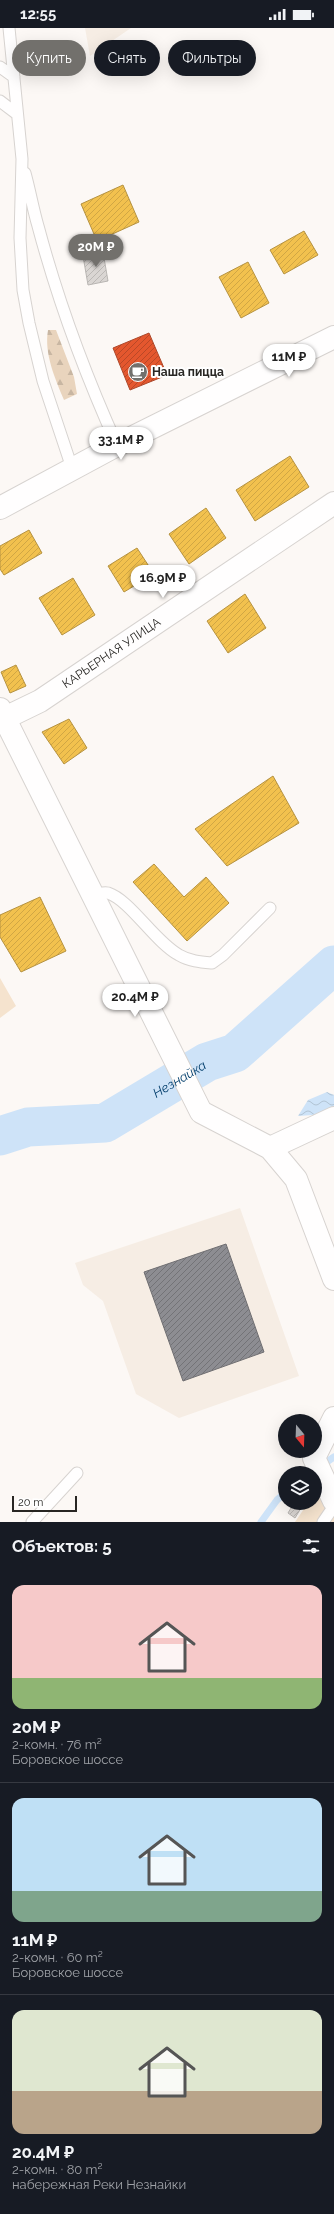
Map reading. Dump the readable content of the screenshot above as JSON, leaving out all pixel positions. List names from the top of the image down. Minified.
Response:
{"streets":{"street":["КАРЬЕРНАЯ УЛИЦА"]},"water":["Незнайка"],"places":{"cafe":["Наша пицца"]},"scale_bar":"20 m","north":"bottom","page":{"status":"12:55","chip":["Купить","Снять","Фильтры"],"price":["20M ₽","11M ₽","33.1M ₽","16.9M ₽","20.4M ₽"],"scale":"20 m","heading":"Объектов: 5","list":[{"name":"20M ₽","note":"2-комн. · 76 m² · Боровское шоссе"},{"name":"11M ₽","note":"2-комн. · 60 m² · Боровское шоссе"},{"name":"20.4M ₽","note":"2-комн. · 80 m² · набережная Реки Незнайки"}]}}
